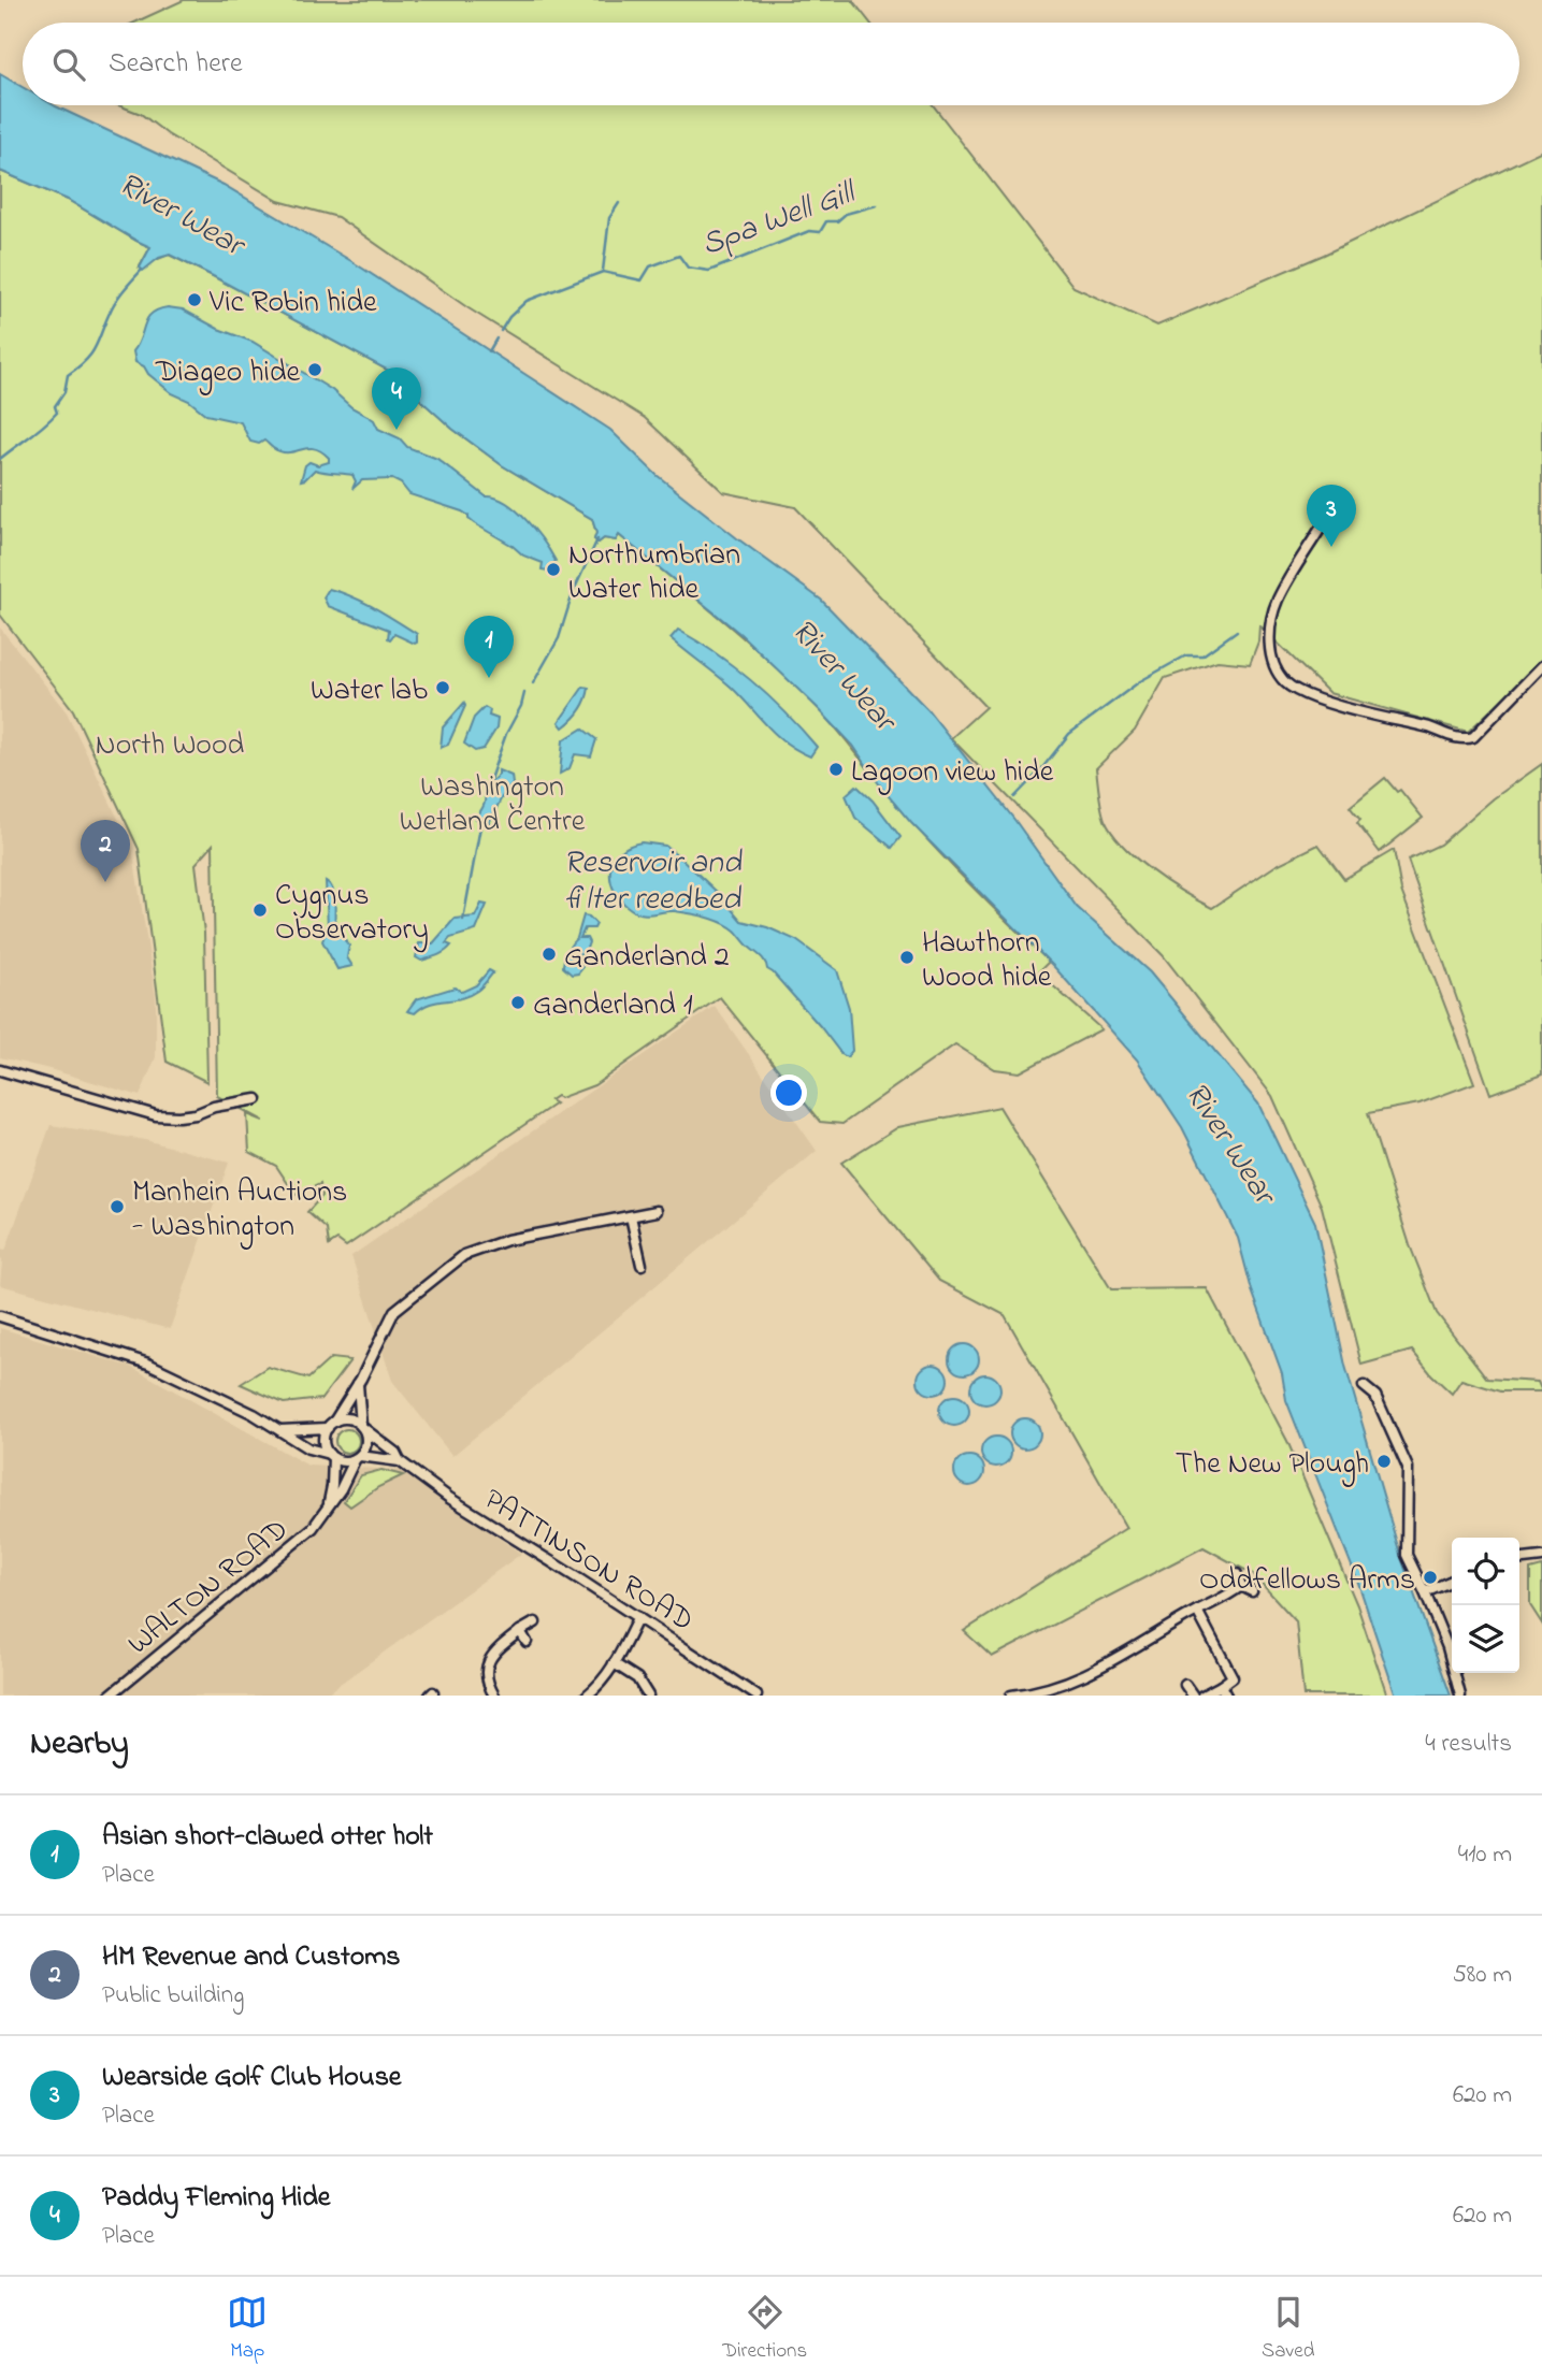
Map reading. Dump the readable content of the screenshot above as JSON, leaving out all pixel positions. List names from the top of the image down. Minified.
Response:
{"streets":{"street":["PATTINSON ROAD","WALTON ROAD"]},"crossings":[["PATTINSON ROAD","WALTON ROAD"]],"water":["River Wear","Spa Well Gill","Reservoir and filter reedbed"],"parks":["North Wood","Washington Wetland Centre"],"places":["Vic Robin hide","Diageo hide","Northumbrian Water hide","Water lab","Lagoon view hide","Cygnus Observatory","Ganderland 2","Hawthorn Wood hide","Ganderland 1","Manhein Auctions - Washington","The New Plough","Oddfellows Arms"],"page":{"search":"Search here","pins":["4","3","1","2"],"heading":["Nearby","4 results"],"list":[{"mark":"1","name":"Asian short-clawed otter holt","note":"Place","value":"410 m"},{"mark":"2","name":"HM Revenue and Customs","note":"Public building","value":"580 m"},{"mark":"3","name":"Wearside Golf Club House","note":"Place","value":"620 m"},{"mark":"4","name":"Paddy Fleming Hide","note":"Place","value":"620 m"}],"nav":["Map","Directions","Saved"]}}
